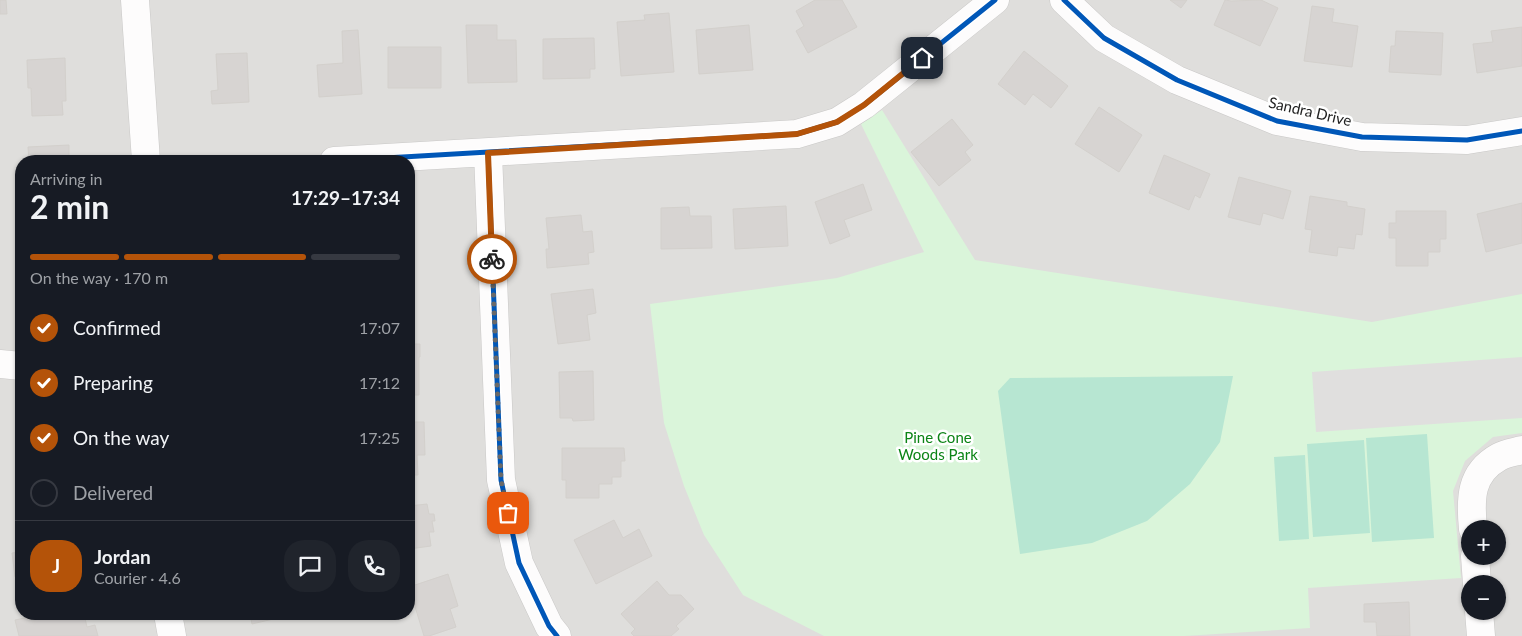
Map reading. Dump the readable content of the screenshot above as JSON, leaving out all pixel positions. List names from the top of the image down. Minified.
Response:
{"streets":{"street":["Sandra Drive"]},"parks":["Pine Cone Woods Park"],"page":{"heading":["2 min","Arriving in","17:29–17:34"],"panel":["Jordan","Courier · 4.6"],"bar":"On the way · 170 m","list":[["Confirmed","17:07"],["Preparing","17:12"],["On the way","17:25"],"Delivered"],"map_buttons":["+","−"],"round":"J"}}
